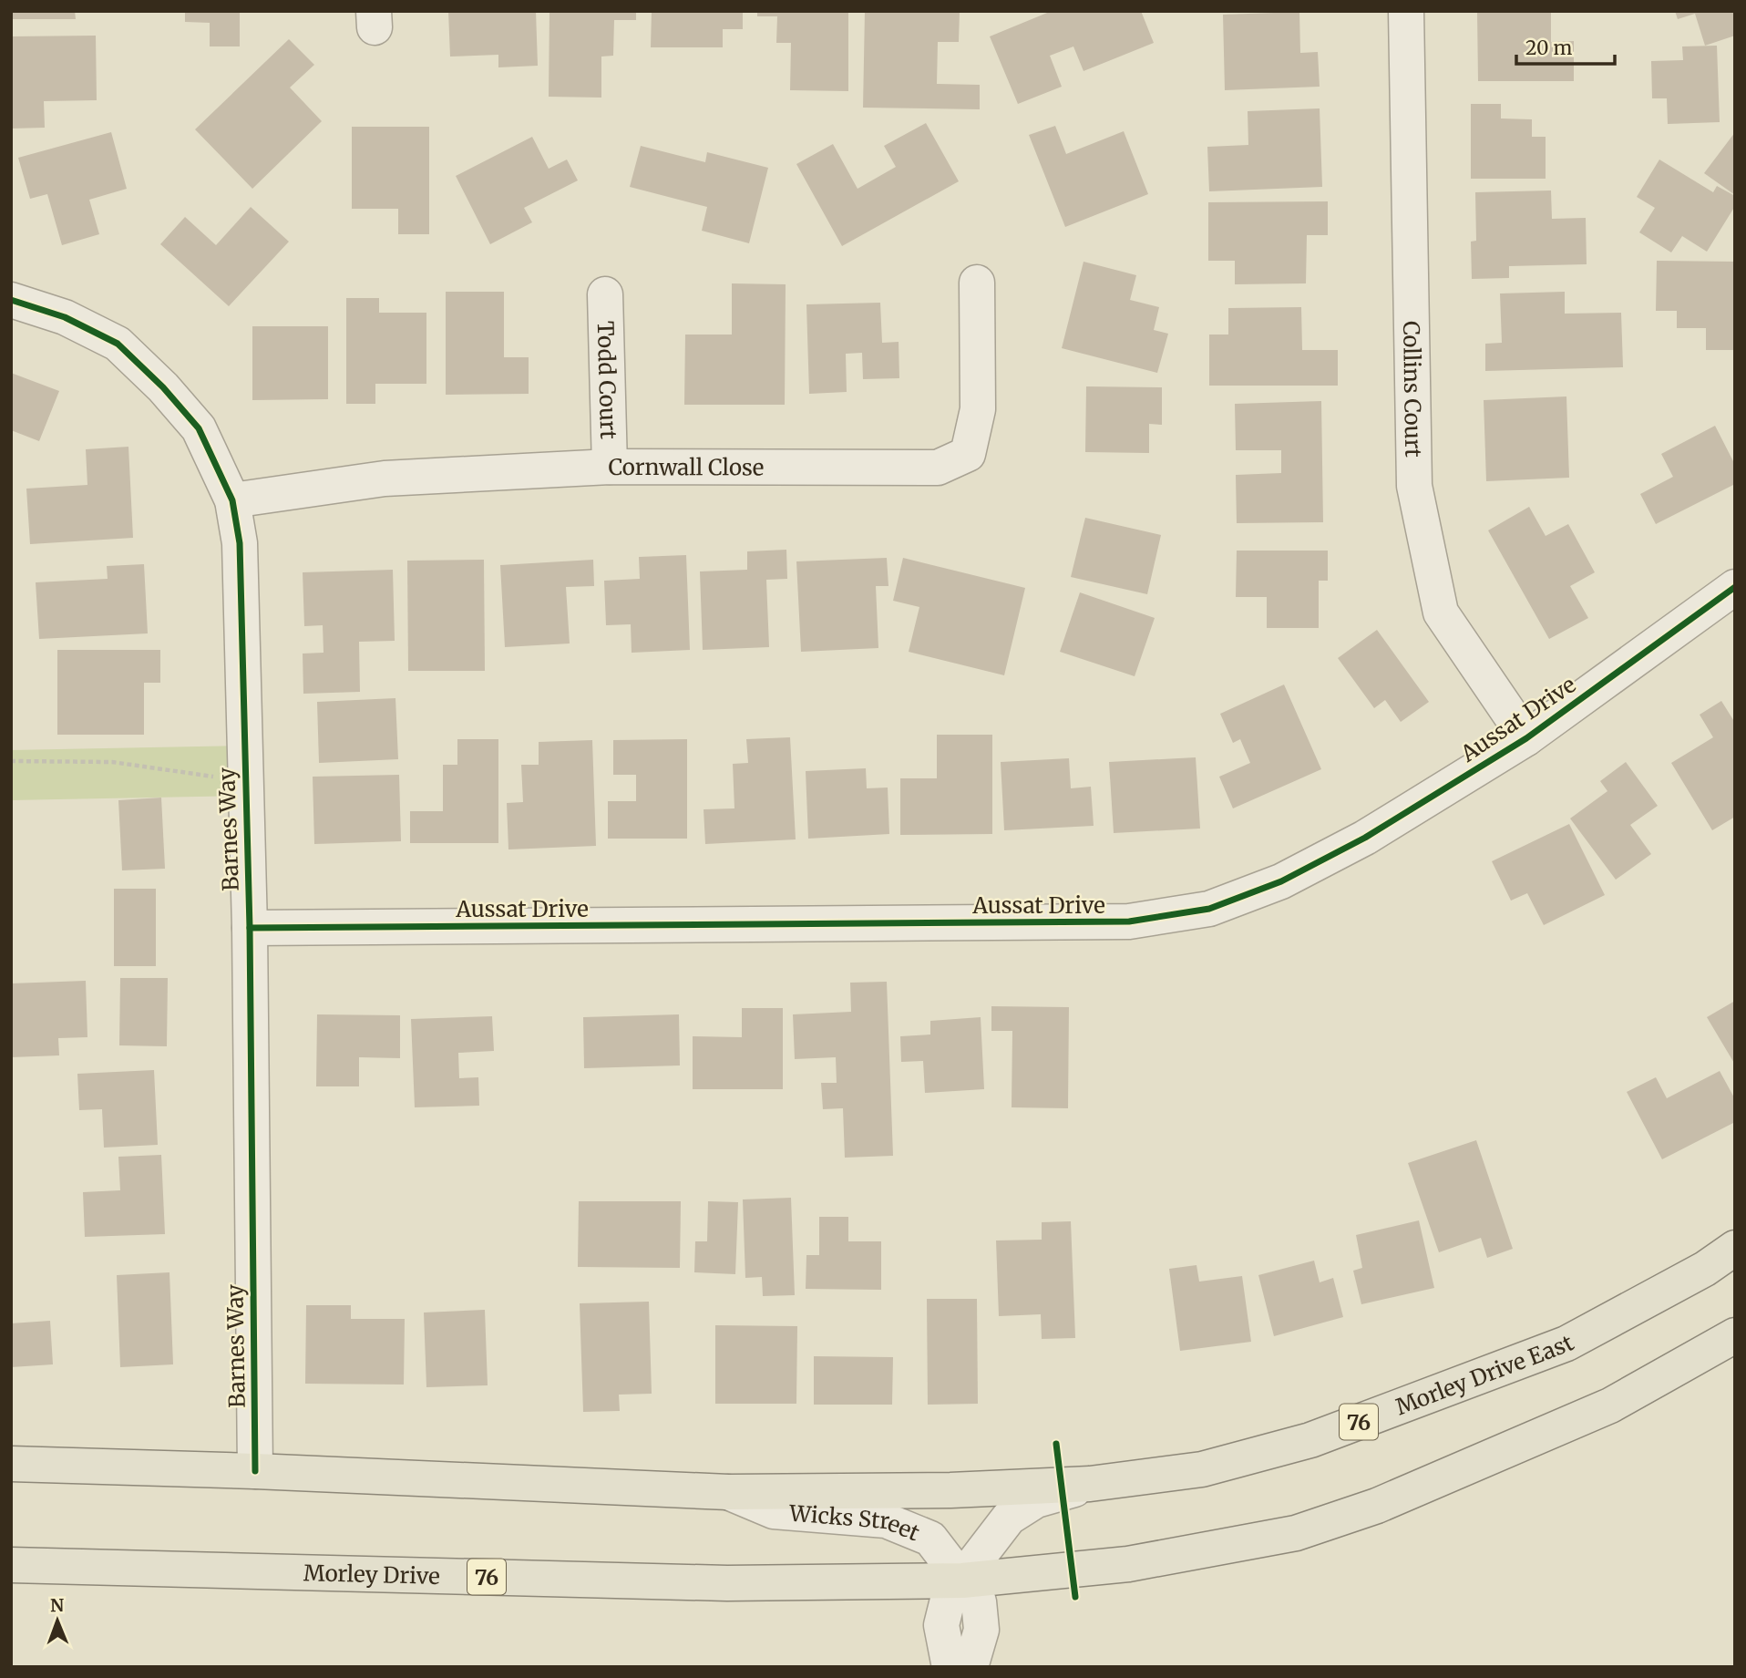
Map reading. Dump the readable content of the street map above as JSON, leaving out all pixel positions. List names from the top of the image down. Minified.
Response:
{"streets":{"main road":["Morley Drive East","76","Morley Drive"],"street":["Todd Court","Collins Court","Cornwall Close","Aussat Drive","Barnes Way","Wicks Street"]},"crossings":[["Todd Court","Cornwall Close"],["Collins Court","Aussat Drive"],["Cornwall Close","Barnes Way"],["Aussat Drive","Barnes Way"],["Barnes Way","76"],["Morley Drive East","76"],["Morley Drive East","Wicks Street"],["76","Wicks Street"],["76","Morley Drive"],["Wicks Street","Morley Drive"]],"scale_bar":"20 m","north":"top"}
